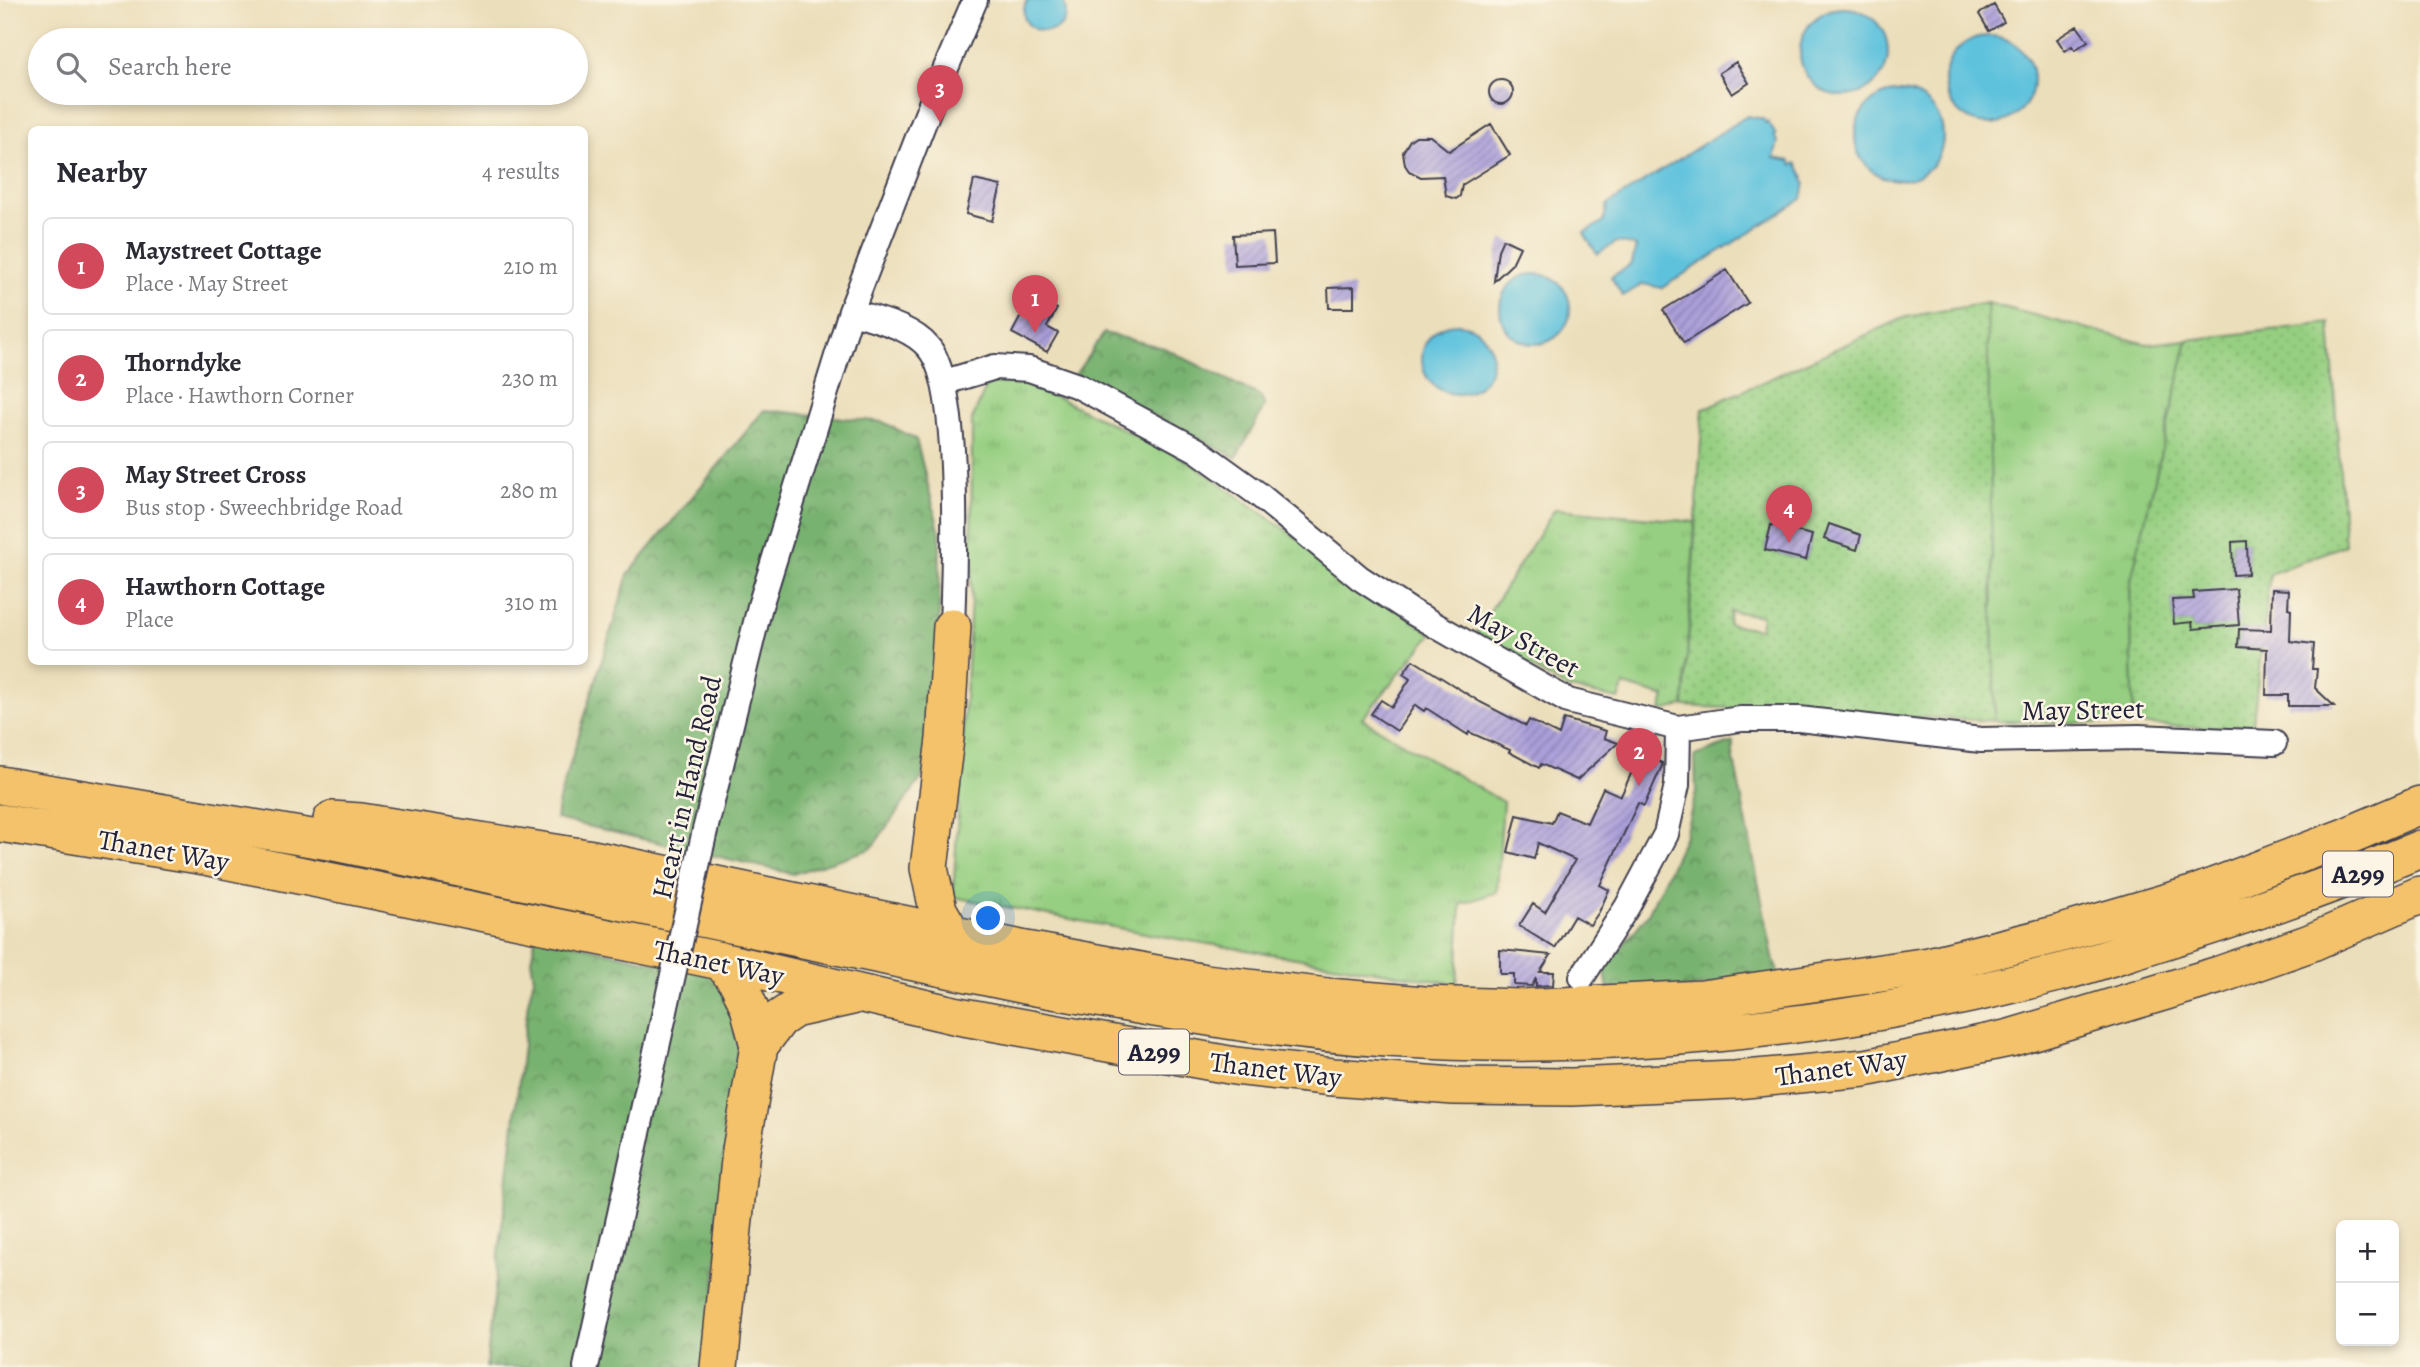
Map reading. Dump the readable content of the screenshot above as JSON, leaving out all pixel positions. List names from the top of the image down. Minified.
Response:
{"streets":{"highway":["Thanet Way","A299"],"street":["May Street","Heart in Hand Road"]},"page":{"search":"Search here","pins":["3","1","4","2"],"heading":["Nearby","4 results"],"list":[{"mark":"1","name":"Maystreet Cottage","note":"Place · May Street","value":"210 m"},{"mark":"2","name":"Thorndyke","note":"Place · Hawthorn Corner","value":"230 m"},{"mark":"3","name":"May Street Cross","note":"Bus stop · Sweechbridge Road","value":"280 m"},{"mark":"4","name":"Hawthorn Cottage","note":"Place","value":"310 m"}],"map_buttons":["+","−"]}}
